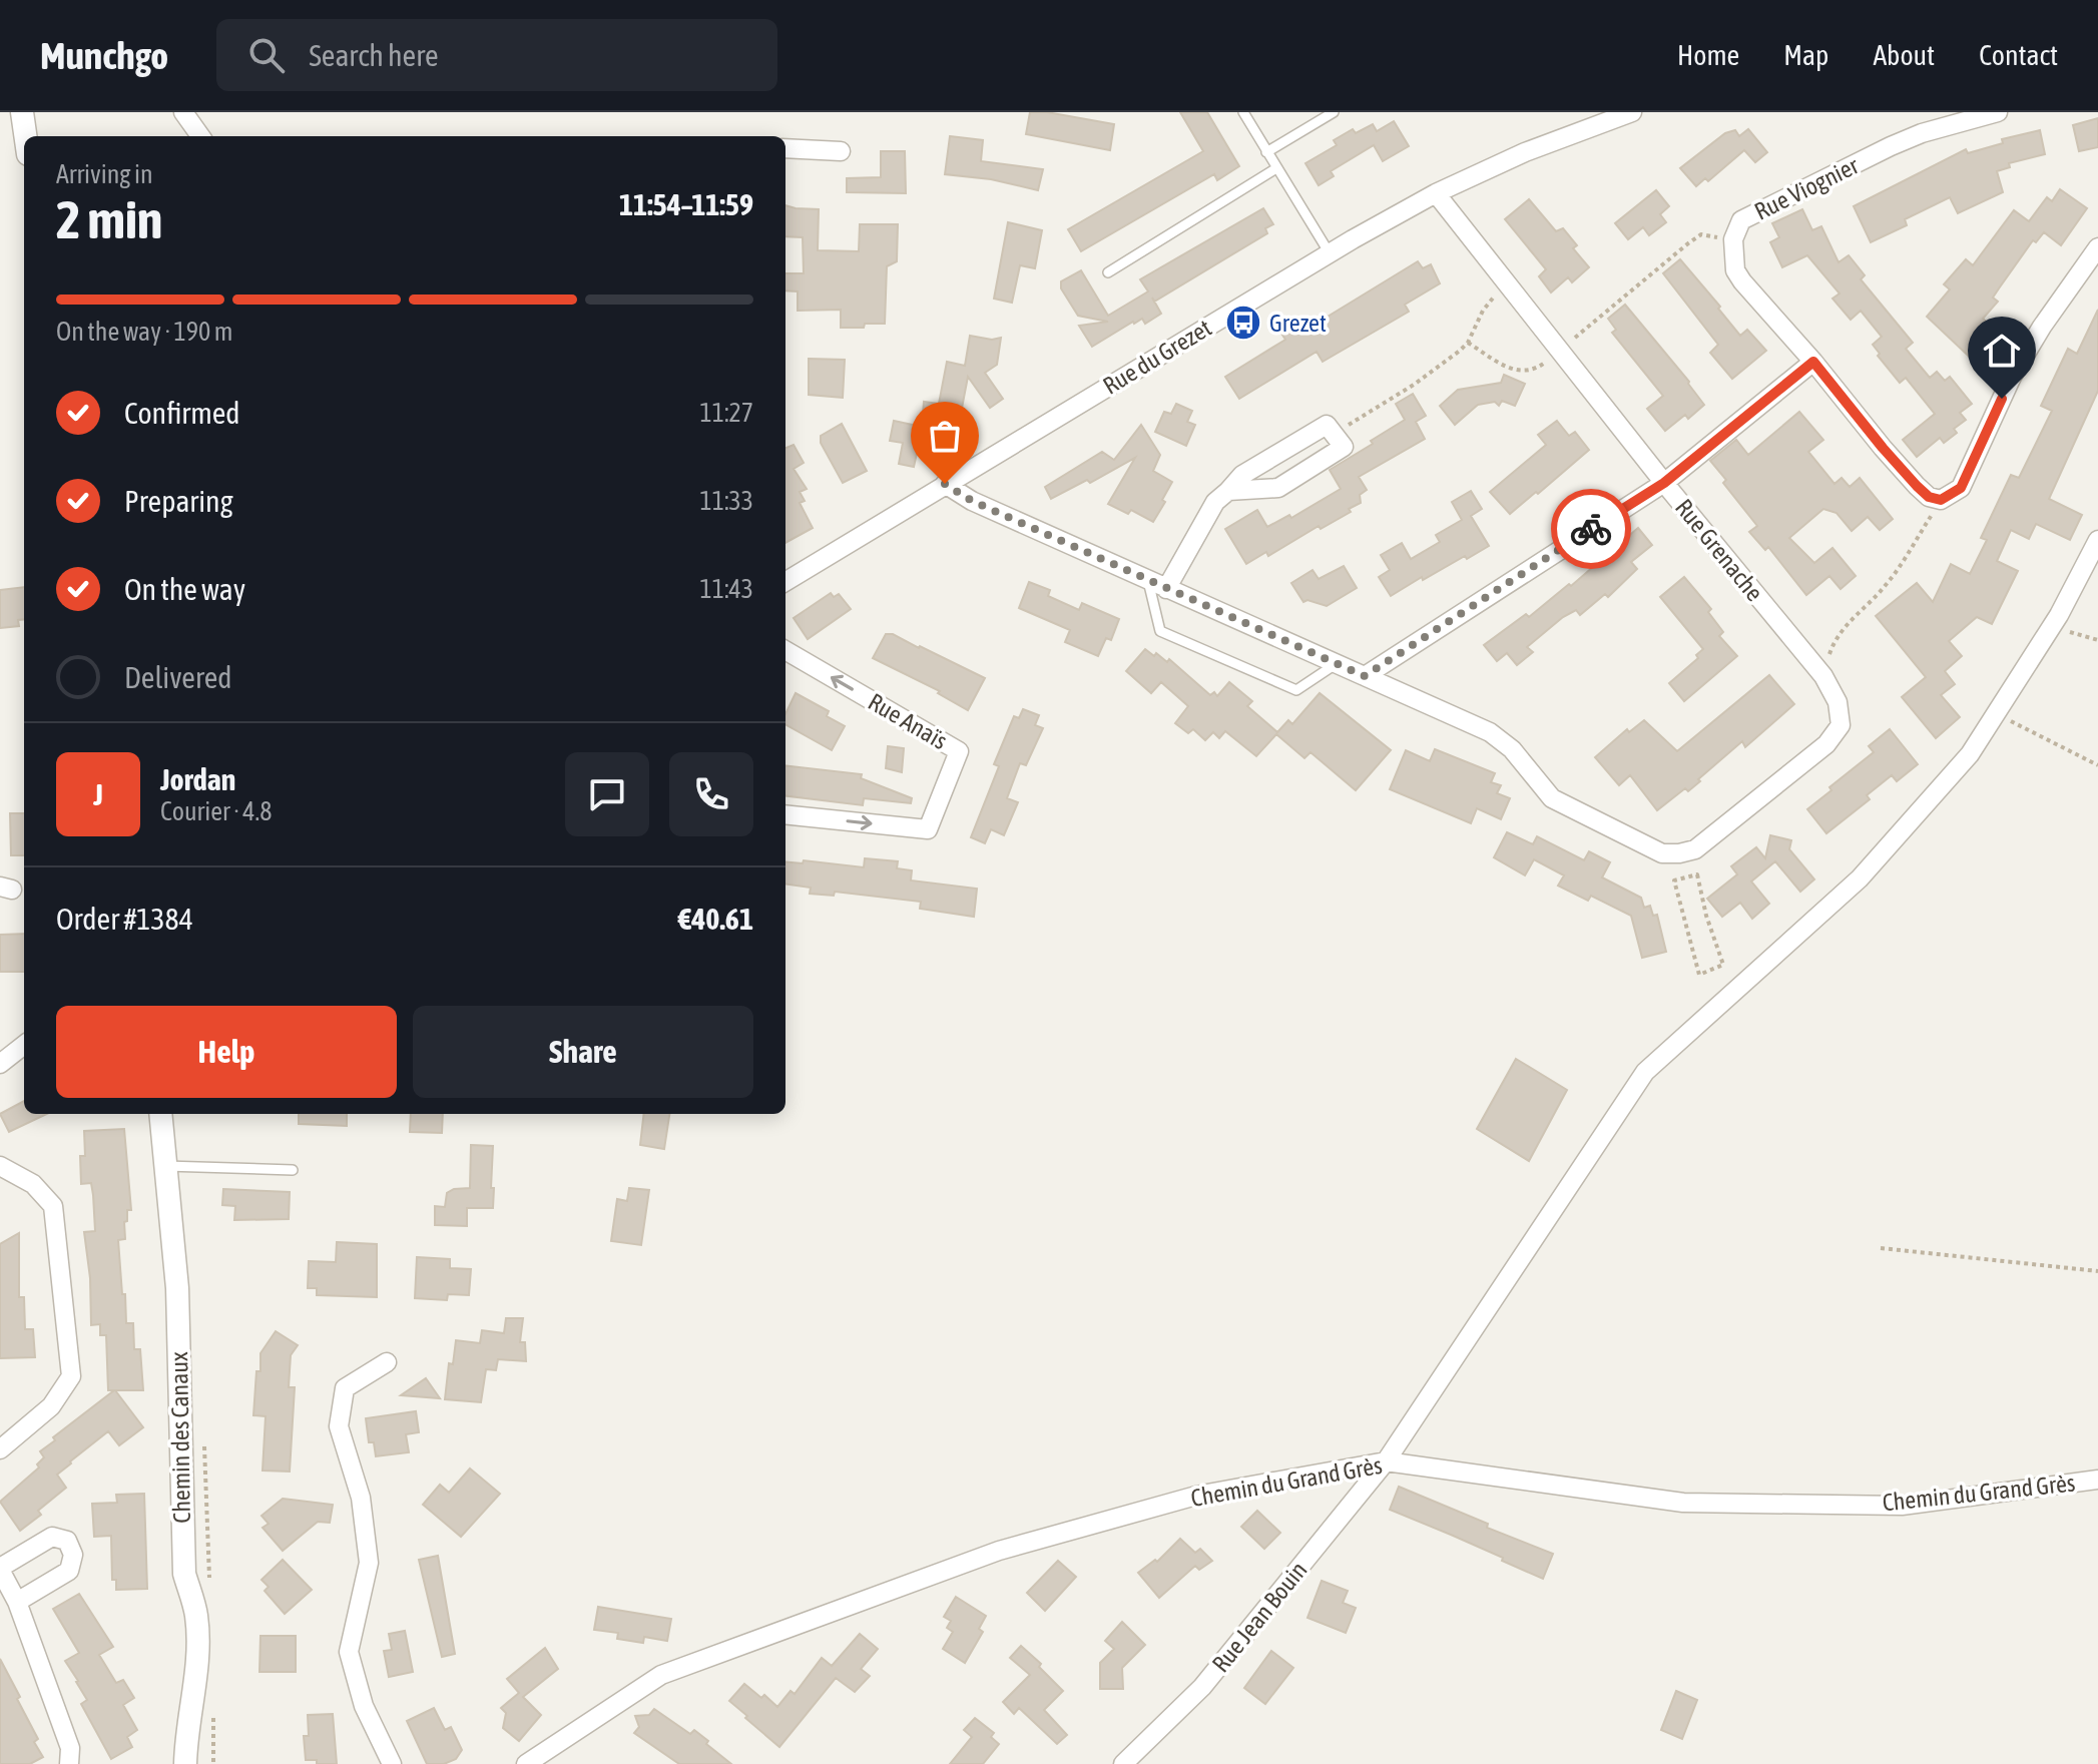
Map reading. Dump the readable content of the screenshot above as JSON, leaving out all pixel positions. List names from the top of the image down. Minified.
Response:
{"streets":{"street":["Rue Viognier","Rue du Grezet","Rue Grenache","Rue Anaïs","Chemin des Canaux","Chemin du Grand Grès","Rue Jean Bouin"]},"crossings":[["Rue du Grezet","Rue Grenache"],["Chemin du Grand Grès","Rue Jean Bouin"]],"places":{"bus stop":["Grezet"]},"page":{"header":"Munchgo","search":"Search here","nav":["Home","Map","About","Contact"],"heading":["2 min","Arriving in","11:54–11:59"],"panel":["Jordan","Courier · 4.8","Order #1384","€40.61"],"bar":"On the way · 190 m","list":[["Confirmed","11:27"],["Preparing","11:33"],["On the way","11:43"],"Delivered"],"round":"J","buttons":["Help","Share"]}}
